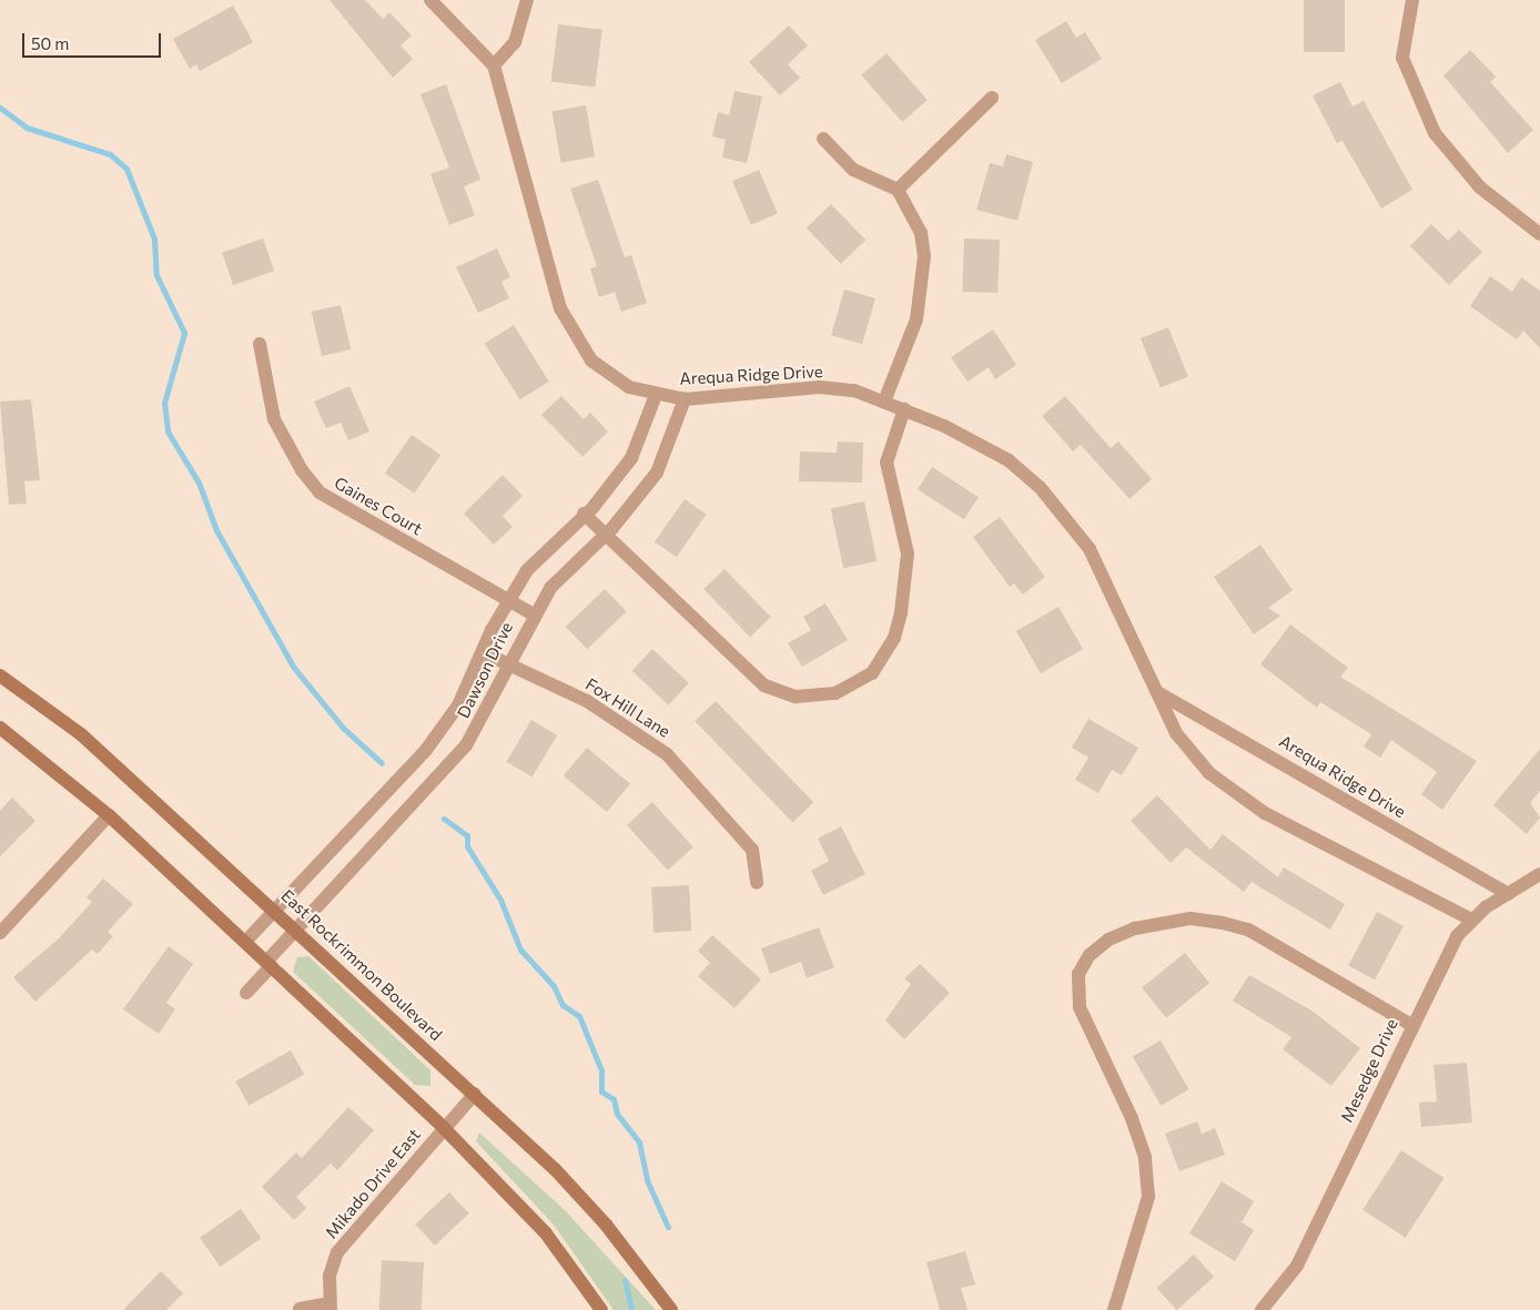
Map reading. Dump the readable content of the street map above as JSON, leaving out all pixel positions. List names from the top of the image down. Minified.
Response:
{"streets":{"main road":["East Rockrimmon Boulevard"],"street":["Arequa Ridge Drive","Gaines Court","Dawson Drive","Fox Hill Lane","Mesedge Drive","Mikado Drive East"]},"crossings":[["Arequa Ridge Drive","Dawson Drive"],["Arequa Ridge Drive","Mesedge Drive"],["Gaines Court","Dawson Drive"],["Dawson Drive","Fox Hill Lane"],["Dawson Drive","East Rockrimmon Boulevard"],["East Rockrimmon Boulevard","Mikado Drive East"]],"scale_bar":"50 m"}
